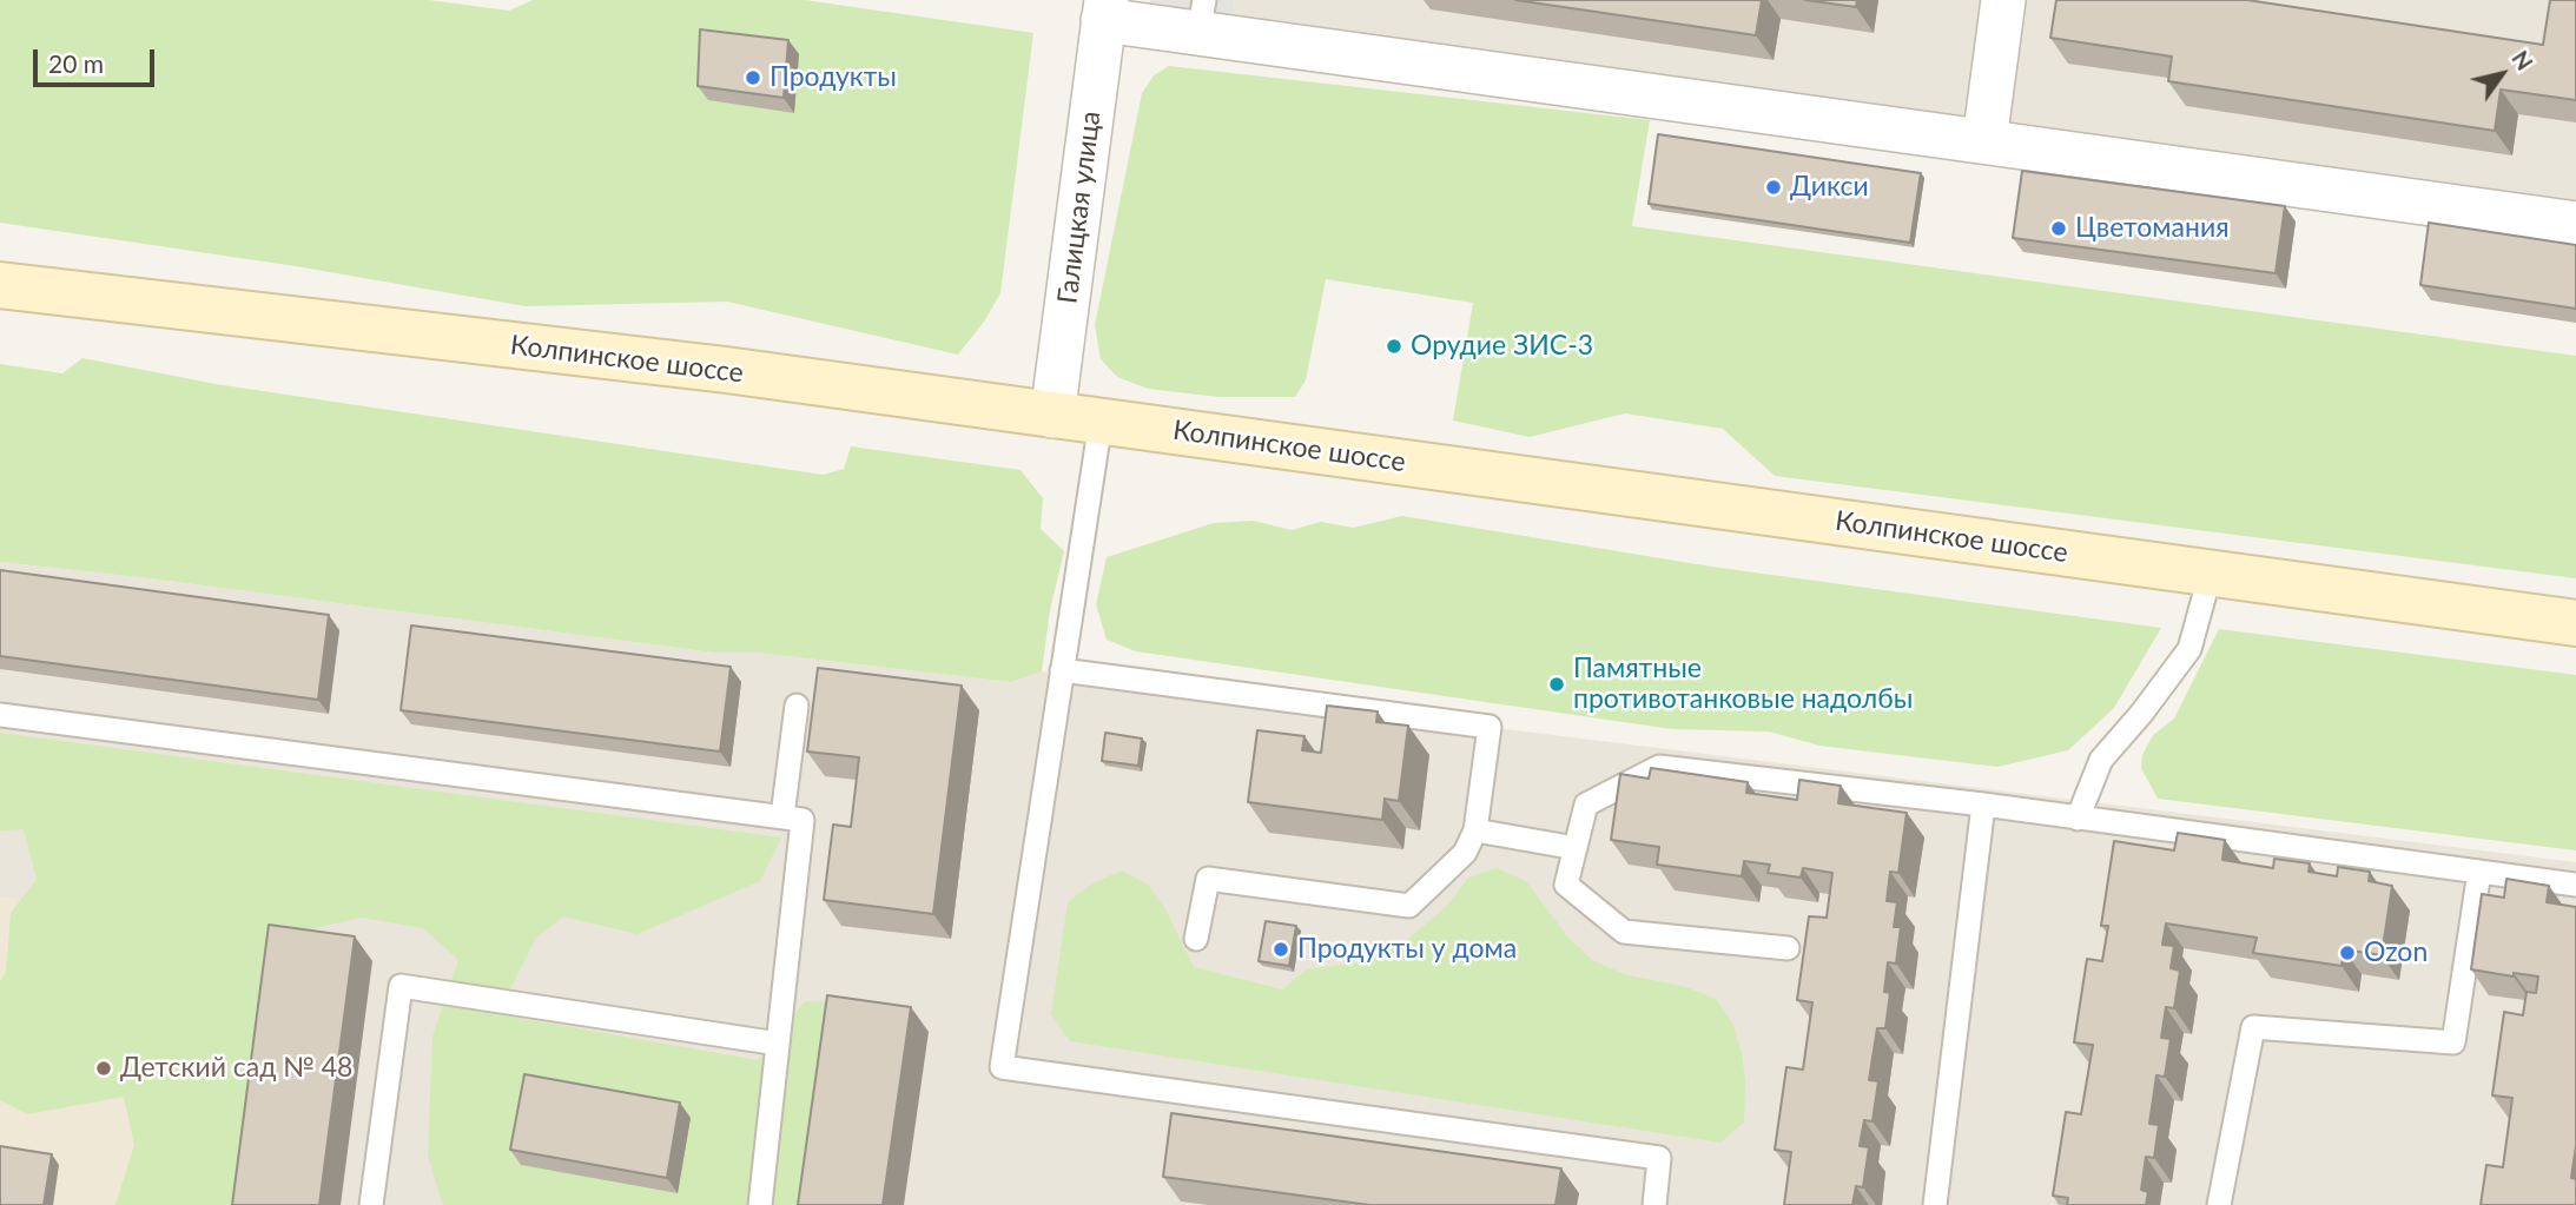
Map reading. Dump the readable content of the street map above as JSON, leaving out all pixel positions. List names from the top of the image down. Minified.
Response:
{"streets":{"main road":["Колпинское шоссе"],"street":["Галицкая улица"]},"crossings":[["Галицкая улица","Колпинское шоссе"]],"places":["Продукты","Дикси","Цветомания","Орудие ЗИС-3","Памятные противотанковые надолбы","Продукты у дома","Ozon","Детский сад № 48"],"scale_bar":"20 m","north":"top right"}
